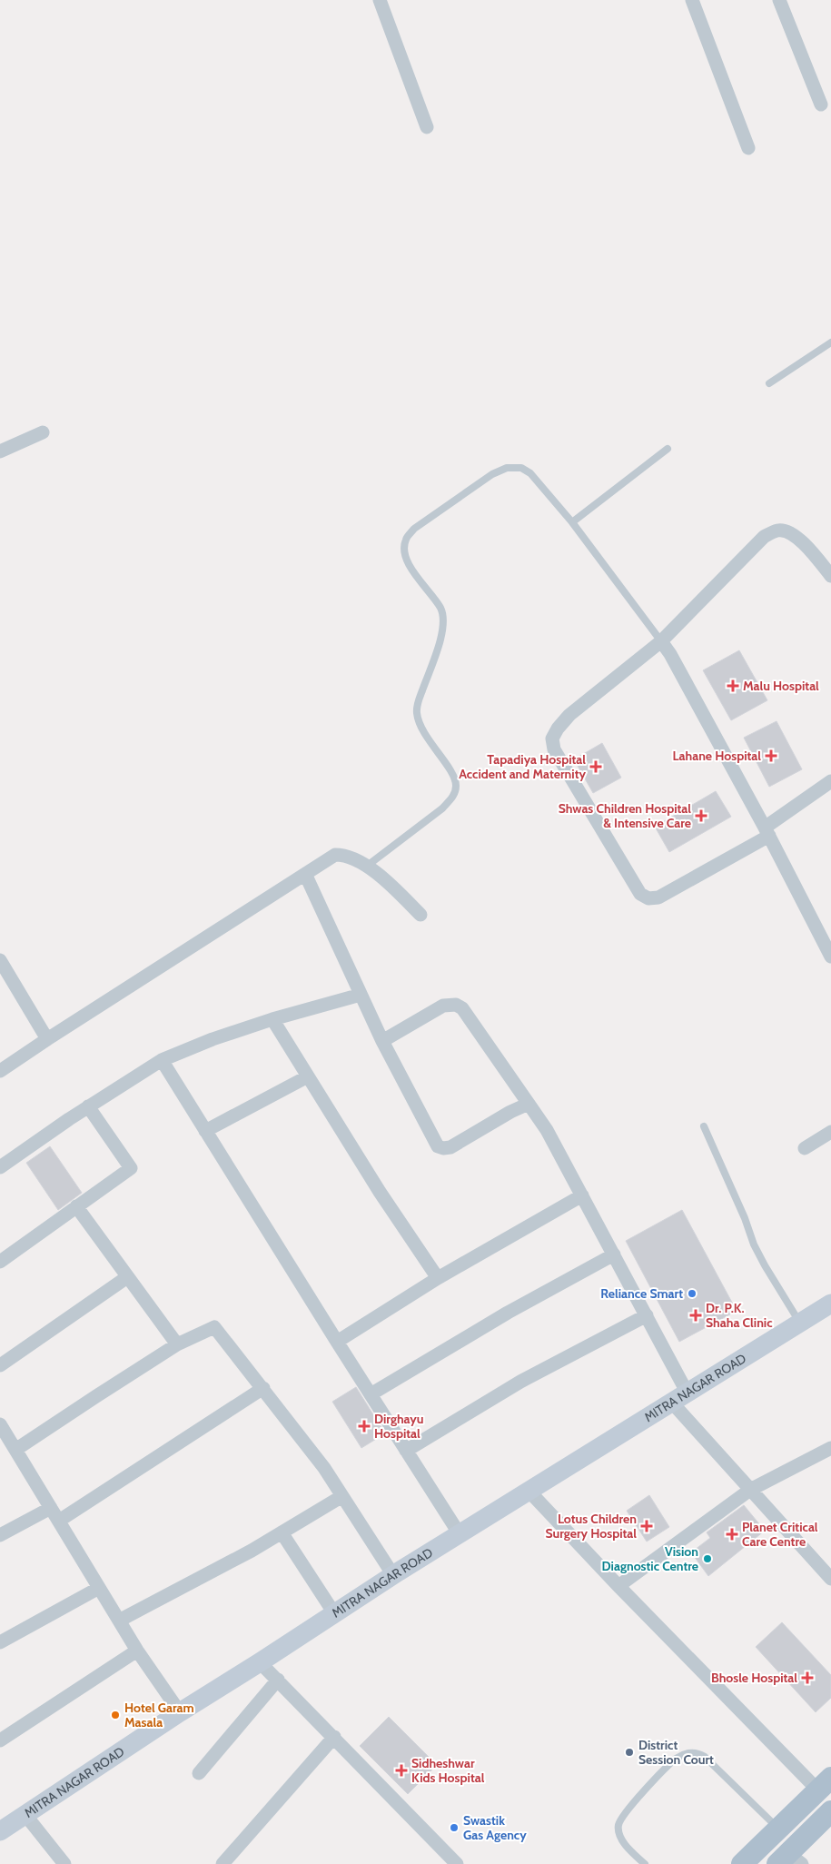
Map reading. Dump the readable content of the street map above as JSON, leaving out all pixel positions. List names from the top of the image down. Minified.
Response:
{"streets":{"street":["MITRA NAGAR ROAD"]},"places":{"health":["Malu Hospital","Lahane Hospital","Tapadiya Hospital Accident and Maternity","Shwas Children Hospital & Intensive Care","Dr. P.K. Shaha Clinic","Dirghayu Hospital","Lotus Children Surgery Hospital","Planet Critical Care Centre","Bhosle Hospital","Sidheshwar Kids Hospital"],"other":["Reliance Smart","Vision Diagnostic Centre","Hotel Garam Masala","District Session Court","Swastik Gas Agency"]}}
